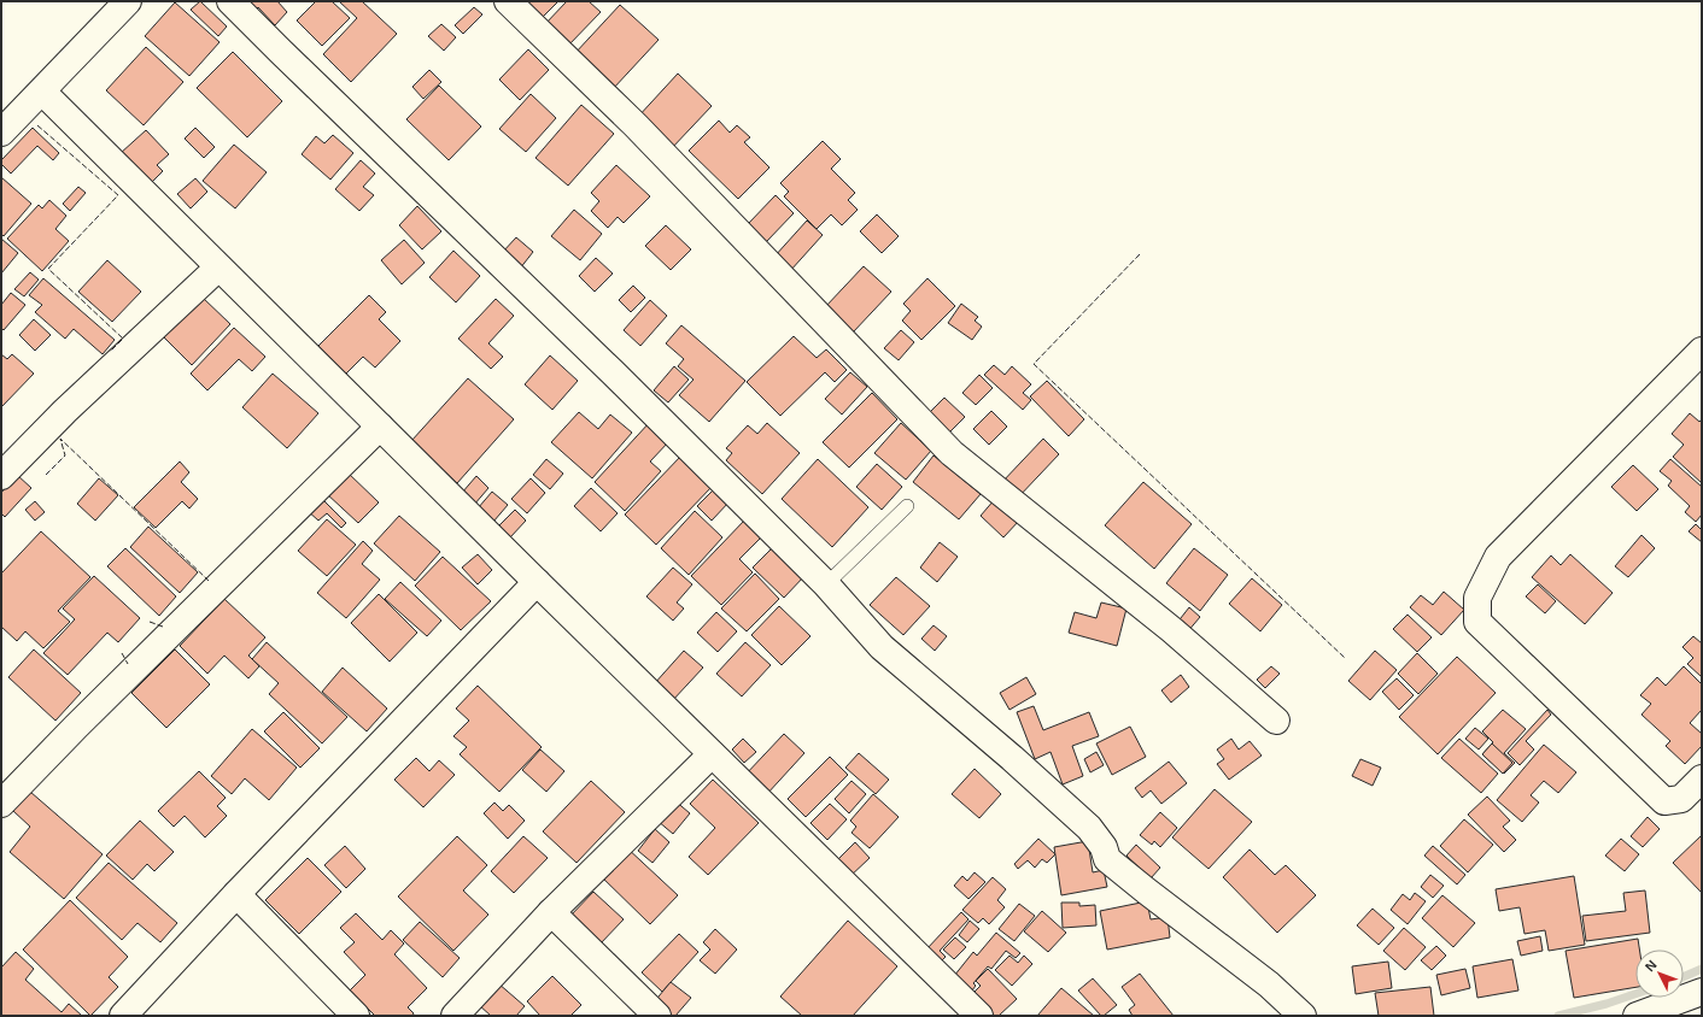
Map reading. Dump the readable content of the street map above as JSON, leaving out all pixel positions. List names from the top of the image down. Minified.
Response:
{"north":"top left"}
